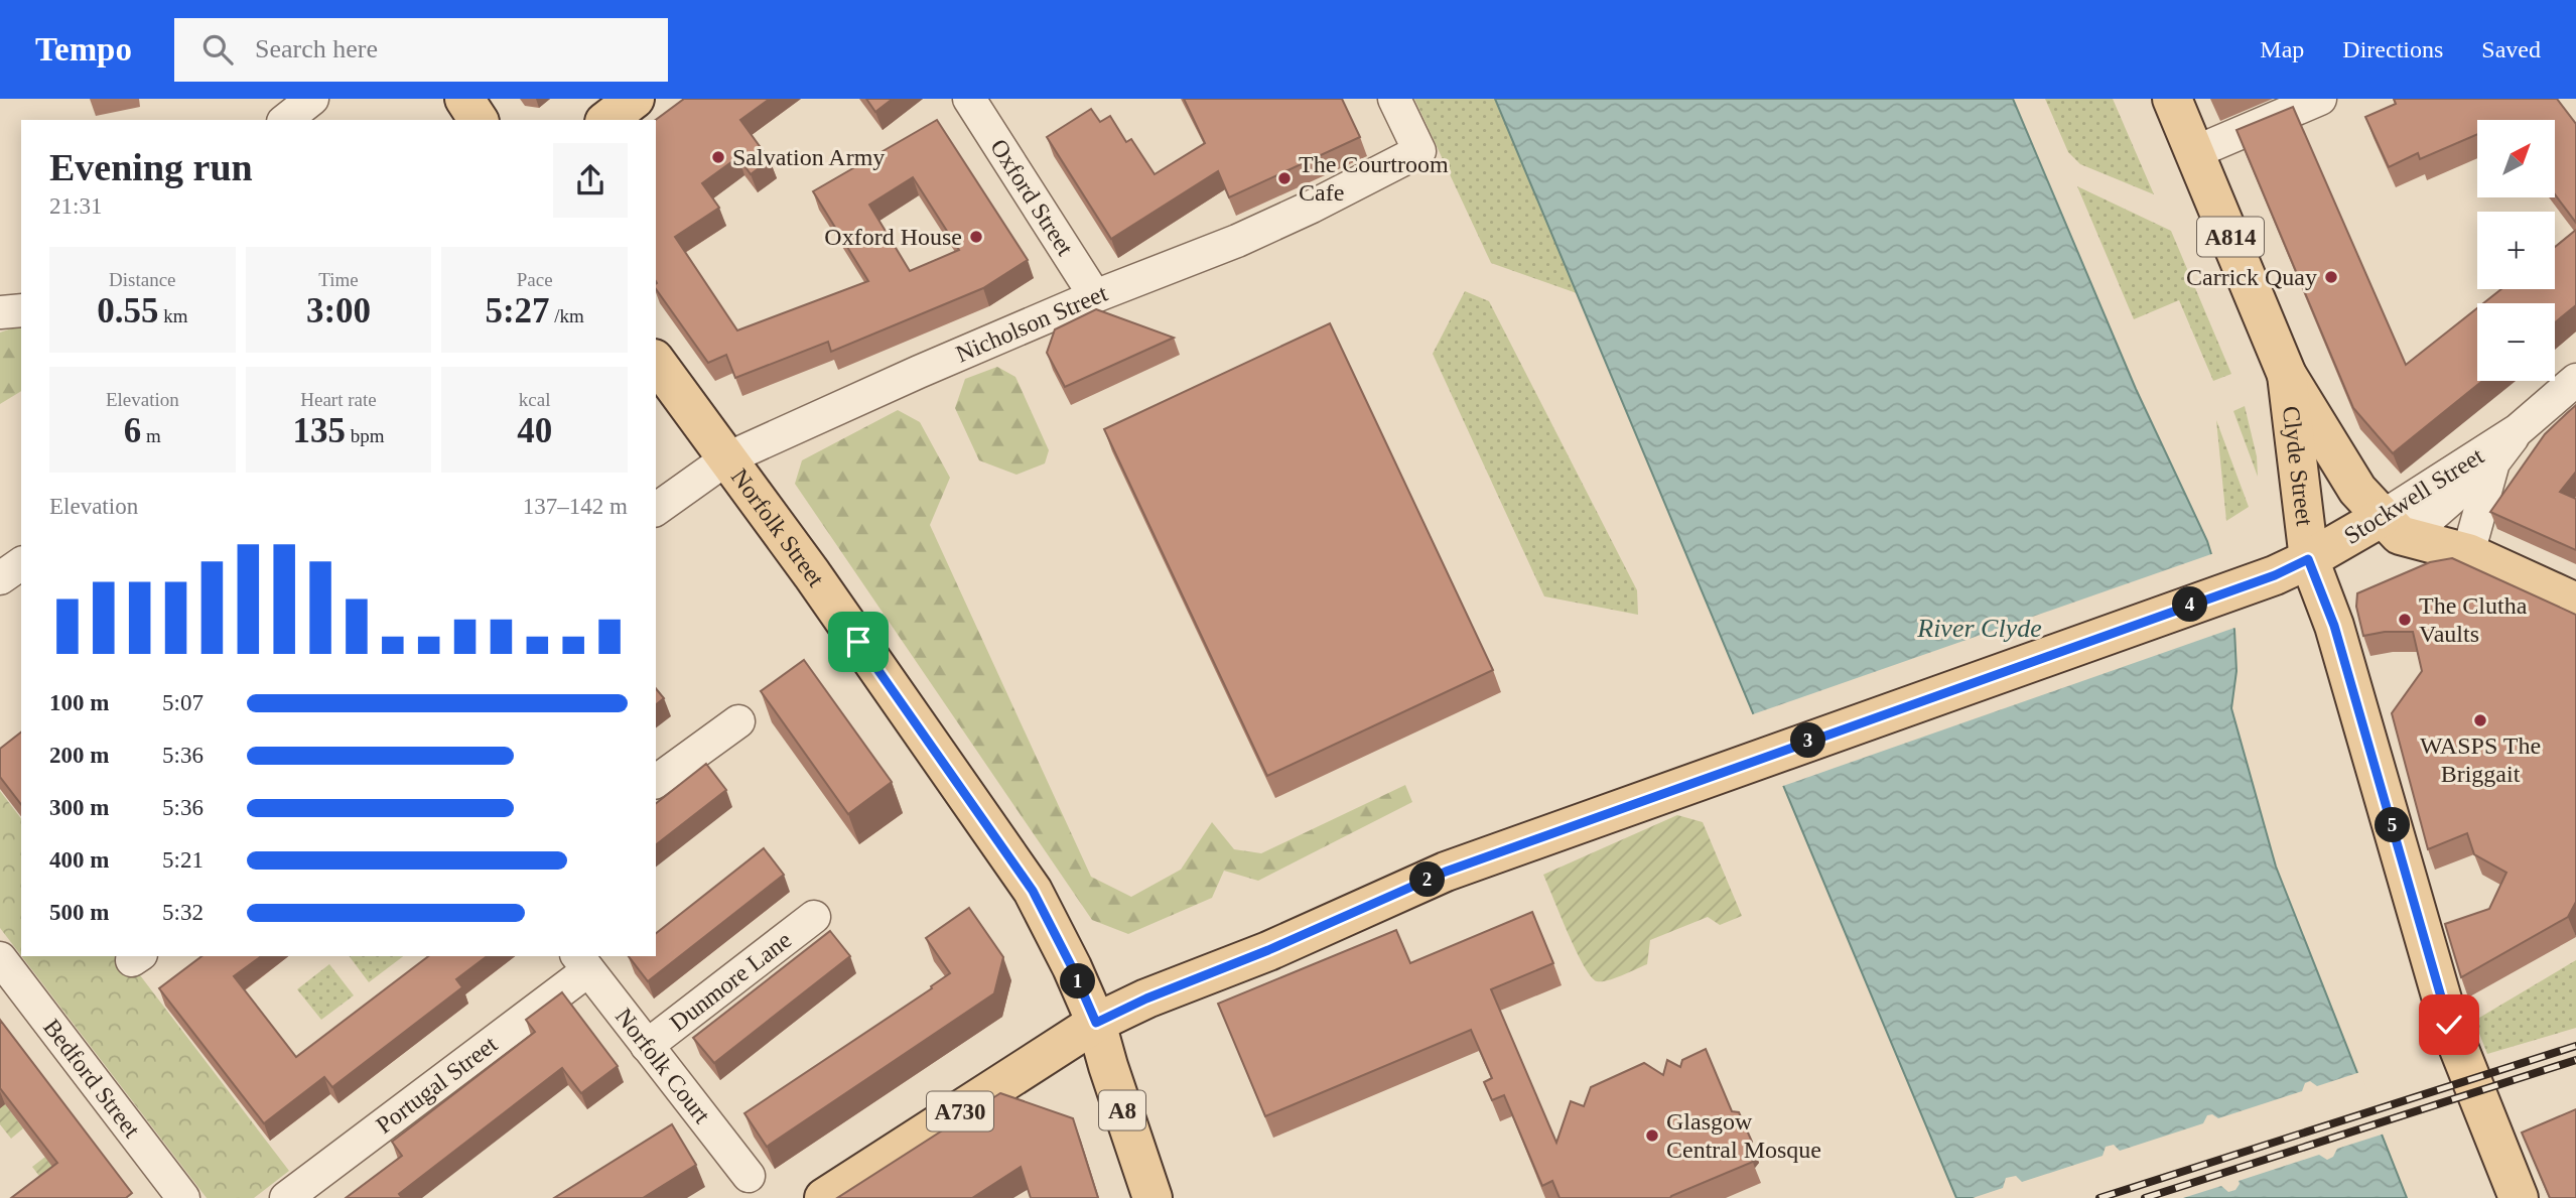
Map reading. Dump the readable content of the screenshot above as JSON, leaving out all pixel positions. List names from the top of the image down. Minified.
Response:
{"streets":{"main road":["A814","Clyde Street","Stockwell Street","Norfolk Street","A8","A730"],"street":["Oxford Street","Nicholson Street","Dunmore Lane","Norfolk Court","Bedford Street","Portugal Street"]},"crossings":[["Oxford Street","Nicholson Street"],["Nicholson Street","Norfolk Street"],["Clyde Street","Stockwell Street"],["Stockwell Street","Norfolk Street"],["Stockwell Street","A8"],["Stockwell Street","A730"],["Norfolk Street","A8"],["Norfolk Street","A730"],["Dunmore Lane","Norfolk Court"],["Norfolk Court","Portugal Street"],["A8","A730"]],"water":["River Clyde"],"places":["Salvation Army","The Courtroom Cafe","Oxford House","Carrick Quay","The Clutha Vaults","WASPS The Briggait","Glasgow Central Mosque"],"north":"top right","page":{"header":"Tempo","search":"Search here","nav":["Map","Directions","Saved"],"map_buttons":["+","−"],"heading":["Evening run","21:31"],"stats":[["Distance","0.55 km"],["Time","3:00"],["Pace","5:27 /km"],["Elevation","6 m"],["Heart rate","135 bpm"],["kcal","40"]],"chart":["Elevation","137–142 m"],"pins":["4","3","5","2","1"],"list":[{"name":"100 m","note":"5:07"},{"name":"200 m","note":"5:36"},{"name":"300 m","note":"5:36"},{"name":"400 m","note":"5:21"},{"name":"500 m","note":"5:32"}]}}
